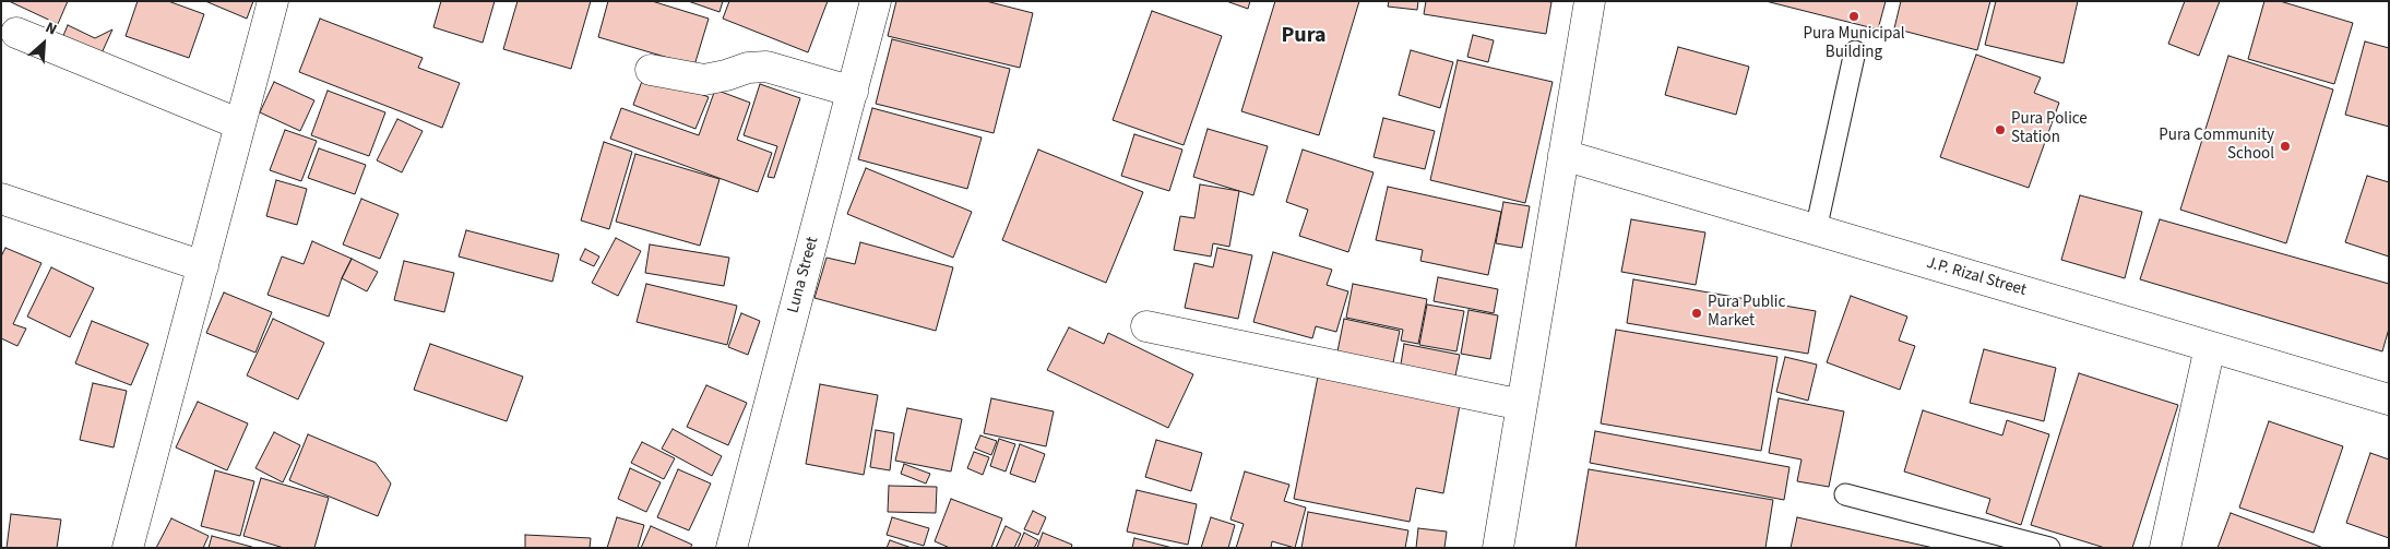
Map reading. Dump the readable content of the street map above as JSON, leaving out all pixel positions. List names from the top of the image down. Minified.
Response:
{"streets":{"street":["Luna Street","J.P. Rizal Street"]},"districts":["Pura"],"places":["Pura Municipal Building","Pura Police Station","Pura Community School","Pura Public Market"],"north":"top right"}
